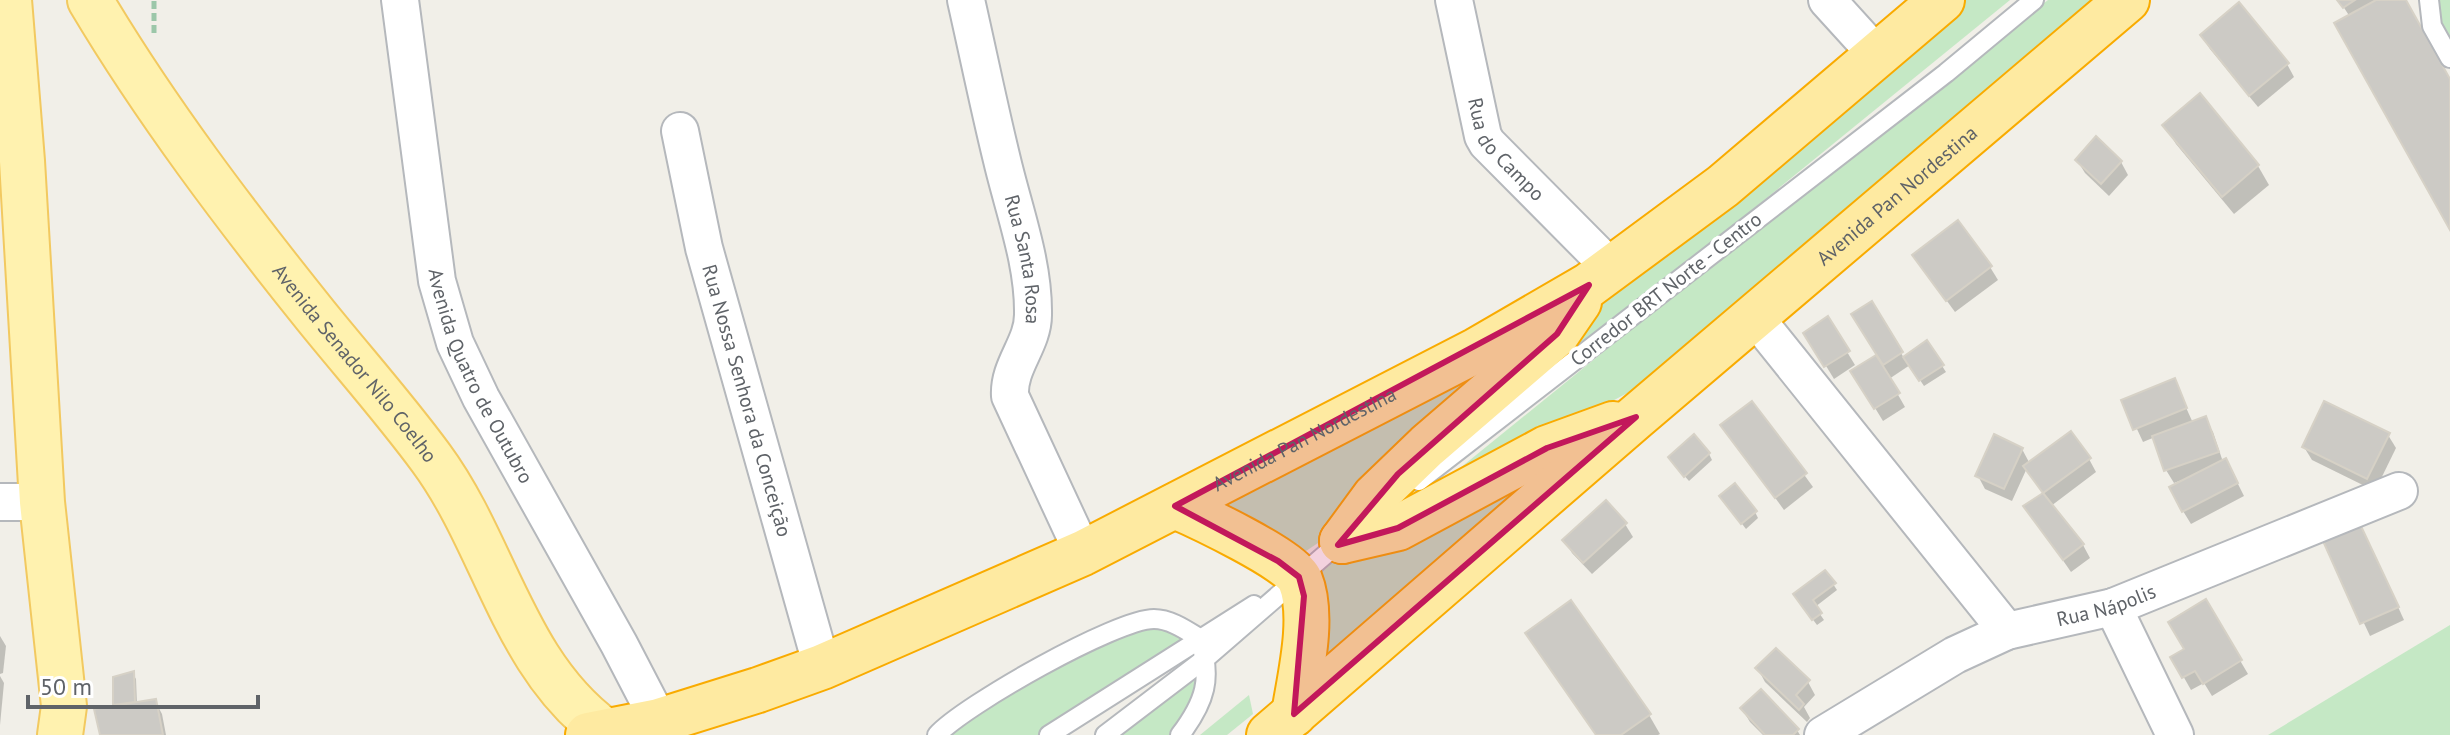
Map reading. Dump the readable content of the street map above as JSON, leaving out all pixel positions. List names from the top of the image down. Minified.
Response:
{"streets":{"highway":["Avenida Pan Nordestina"],"main road":["Avenida Senador Nilo Coelho"],"street":["Rua do Campo","Rua Santa Rosa","Avenida Quatro de Outubro","Rua Nossa Senhora da Conceição","Rua Nápolis"],"lane":["Corredor BRT Norte - Centro"]},"crossings":[["Rua do Campo","Avenida Pan Nordestina"],["Avenida Pan Nordestina","Rua Santa Rosa"],["Avenida Pan Nordestina","Avenida Senador Nilo Coelho"],["Avenida Pan Nordestina","Avenida Quatro de Outubro"],["Avenida Pan Nordestina","Rua Nossa Senhora da Conceição"]],"scale_bar":"50 m"}
